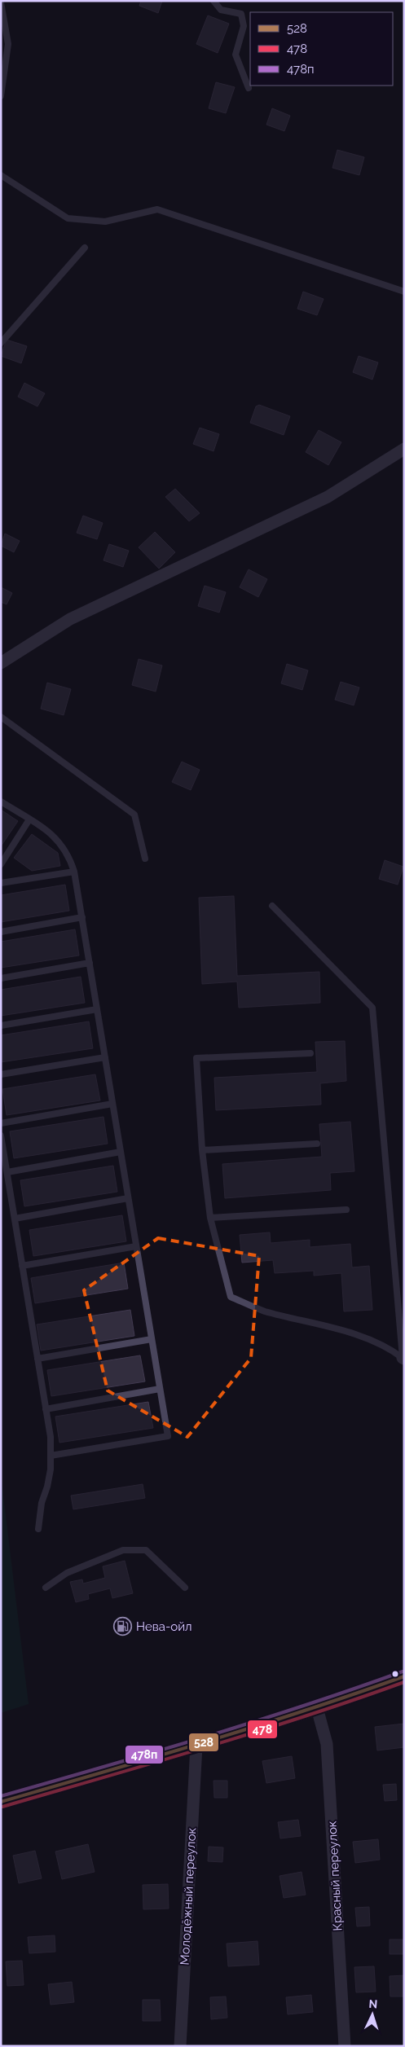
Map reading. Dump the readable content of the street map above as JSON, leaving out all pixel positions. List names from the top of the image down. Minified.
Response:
{"streets":{"street":["Красный переулок","Молодёжный переулок"]},"places":{"fuel station":["Нева-ойл"]},"lines":["transit line 478п","transit line 528","transit line 478"],"legend":["528","478","478п"],"north":"top"}
